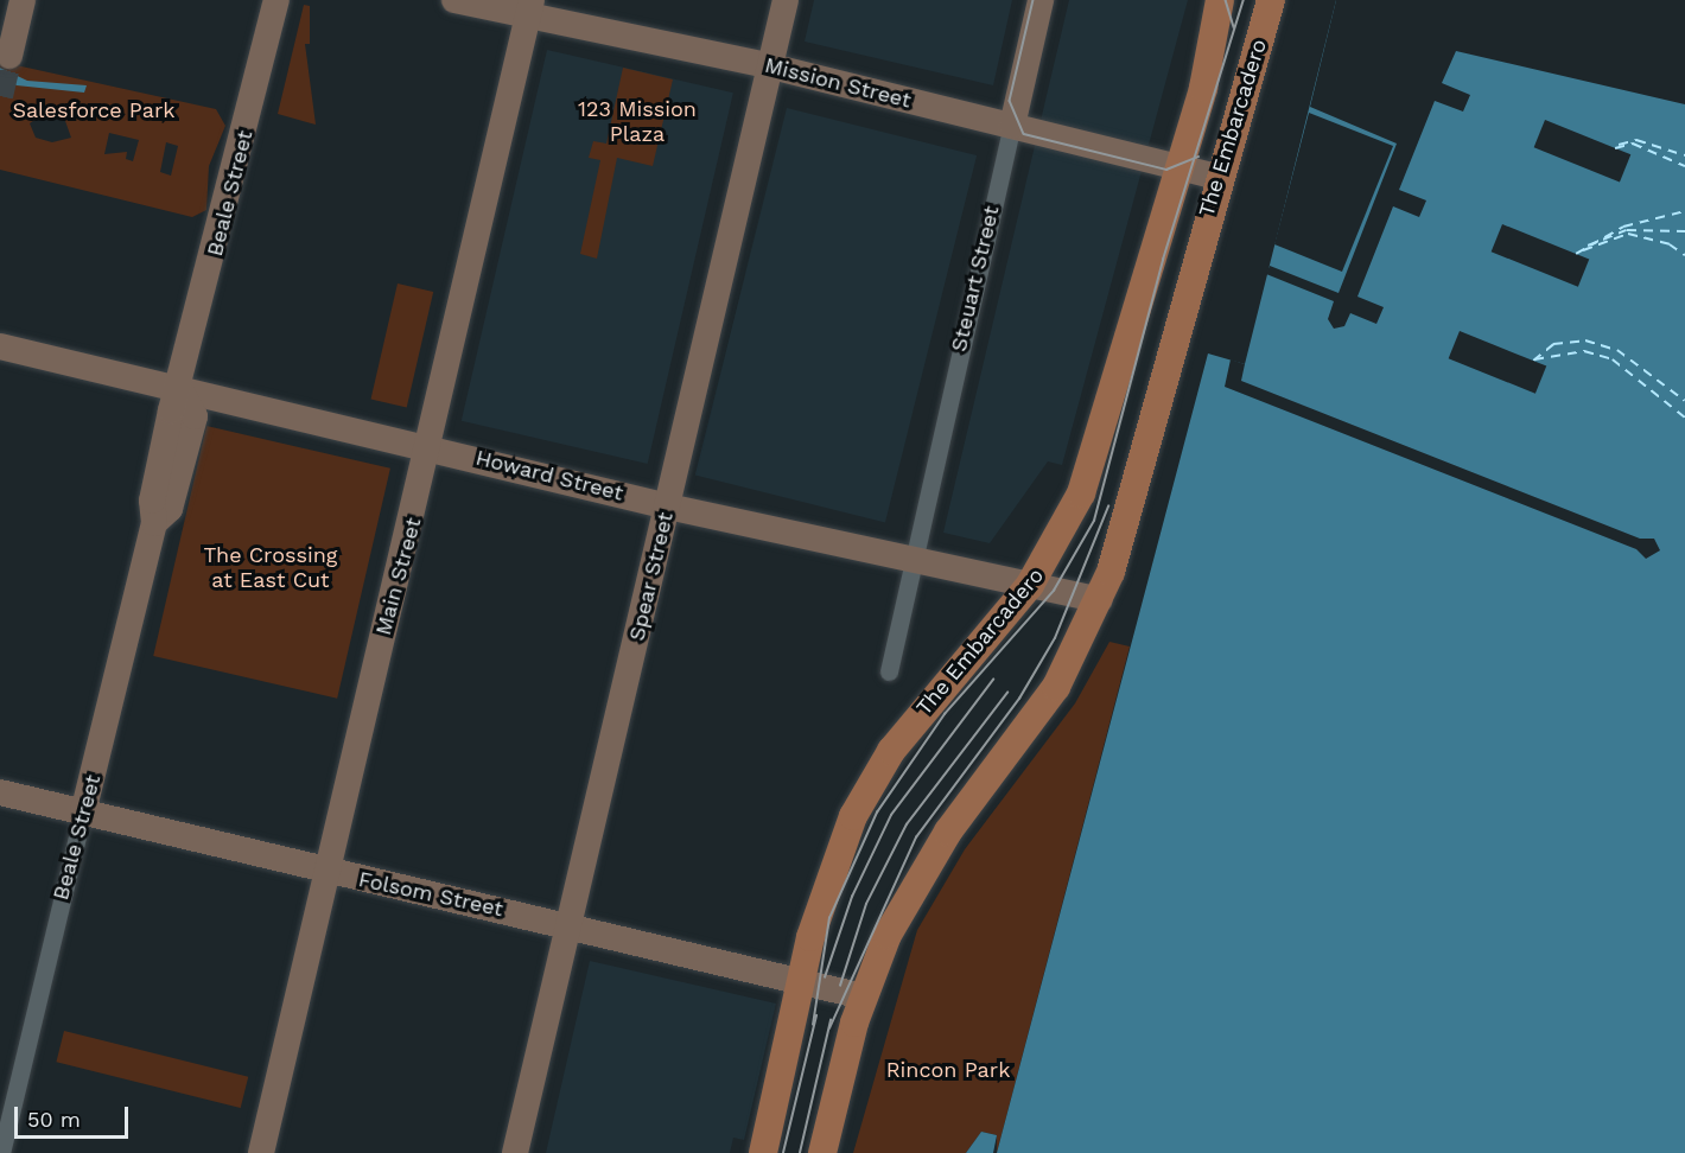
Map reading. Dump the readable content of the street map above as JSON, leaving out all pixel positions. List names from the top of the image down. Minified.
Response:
{"streets":{"main road":["The Embarcadero"],"street":["Mission Street","Beale Street","Steuart Street","Howard Street","Main Street","Spear Street","Folsom Street"]},"crossings":[["Mission Street","The Embarcadero"],["Mission Street","Steuart Street"],["Mission Street","Main Street"],["Mission Street","Spear Street"],["The Embarcadero","Howard Street"],["The Embarcadero","Folsom Street"],["Beale Street","Howard Street"],["Beale Street","Folsom Street"],["Steuart Street","Howard Street"],["Howard Street","Main Street"],["Howard Street","Spear Street"],["Main Street","Folsom Street"],["Spear Street","Folsom Street"]],"parks":["Salesforce Park","123 Mission Plaza","The Crossing at East Cut","Rincon Park"],"scale_bar":"50 m"}
